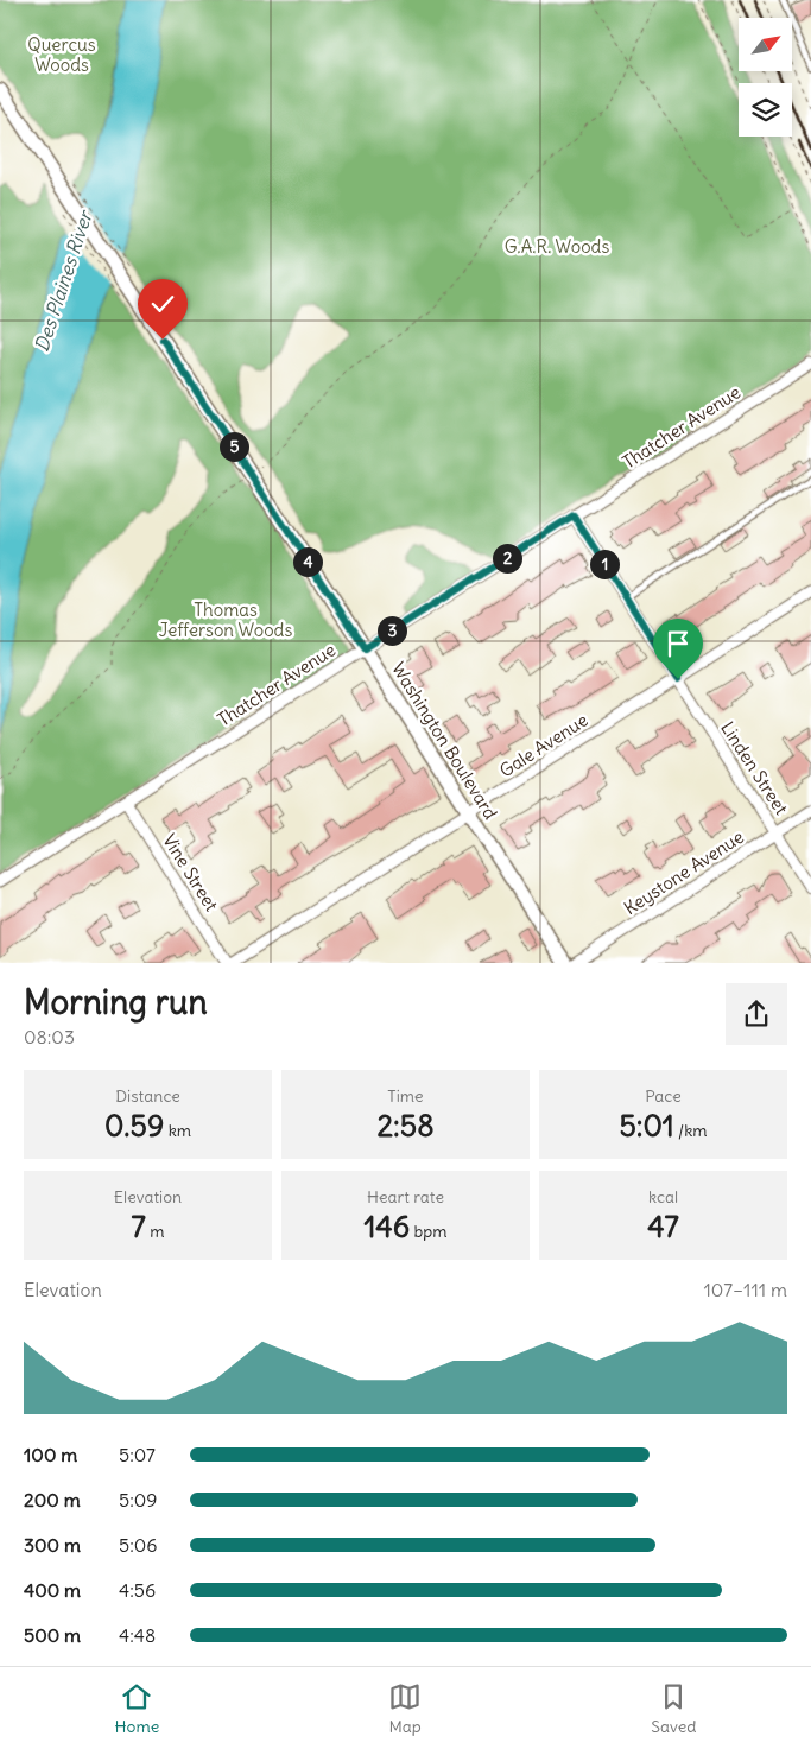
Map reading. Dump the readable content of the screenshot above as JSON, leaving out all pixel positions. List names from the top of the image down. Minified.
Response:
{"streets":{"street":["Thatcher Avenue","Washington Boulevard","Gale Avenue","Linden Street","Vine Street","Keystone Avenue"]},"crossings":[["Thatcher Avenue","Washington Boulevard"],["Thatcher Avenue","Linden Street"],["Thatcher Avenue","Vine Street"],["Washington Boulevard","Gale Avenue"],["Gale Avenue","Linden Street"],["Linden Street","Keystone Avenue"]],"water":["Des Plaines River"],"parks":["Quercus Woods","G.A.R. Woods","Thomas Jefferson Woods"],"north":"top right","page":{"pins":["5","2","4","1","3"],"heading":["Morning run","08:03"],"stats":[["Distance","0.59 km"],["Time","2:58"],["Pace","5:01 /km"],["Elevation","7 m"],["Heart rate","146 bpm"],["kcal","47"]],"chart":["Elevation","107–111 m"],"list":[{"name":"100 m","note":"5:07"},{"name":"200 m","note":"5:09"},{"name":"300 m","note":"5:06"},{"name":"400 m","note":"4:56"},{"name":"500 m","note":"4:48"}],"tabs":["Home","Map","Saved"]}}
